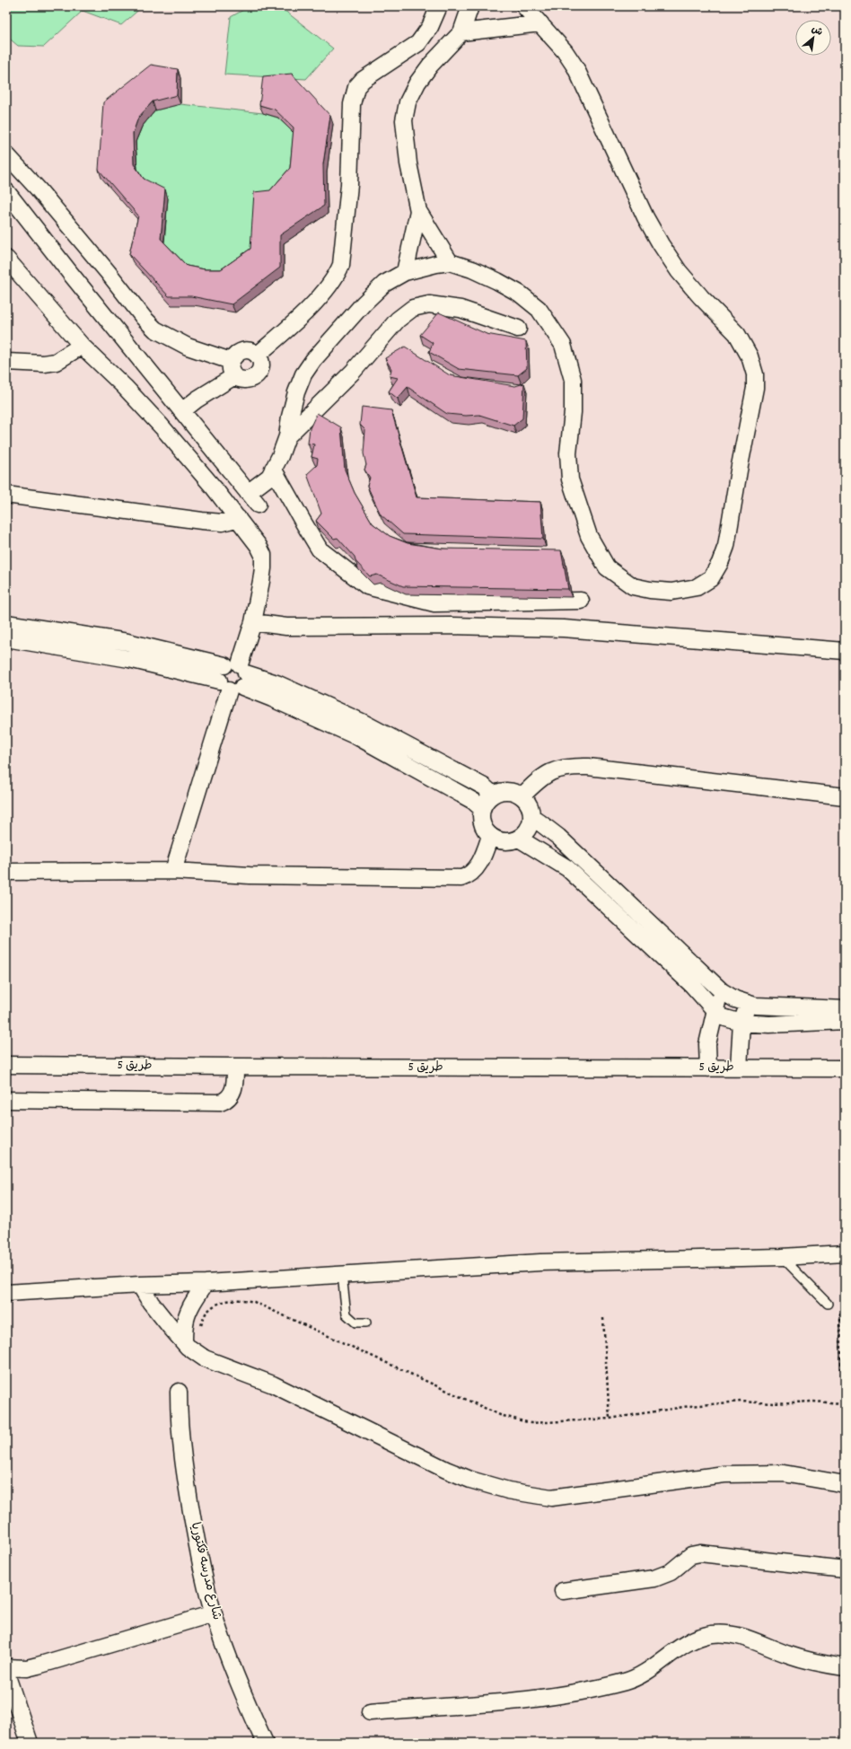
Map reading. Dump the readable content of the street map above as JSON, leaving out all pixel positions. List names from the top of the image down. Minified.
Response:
{"streets":{"street":["طريق 5","شارع مدرسه فكتوريا"]},"north":"top right"}
